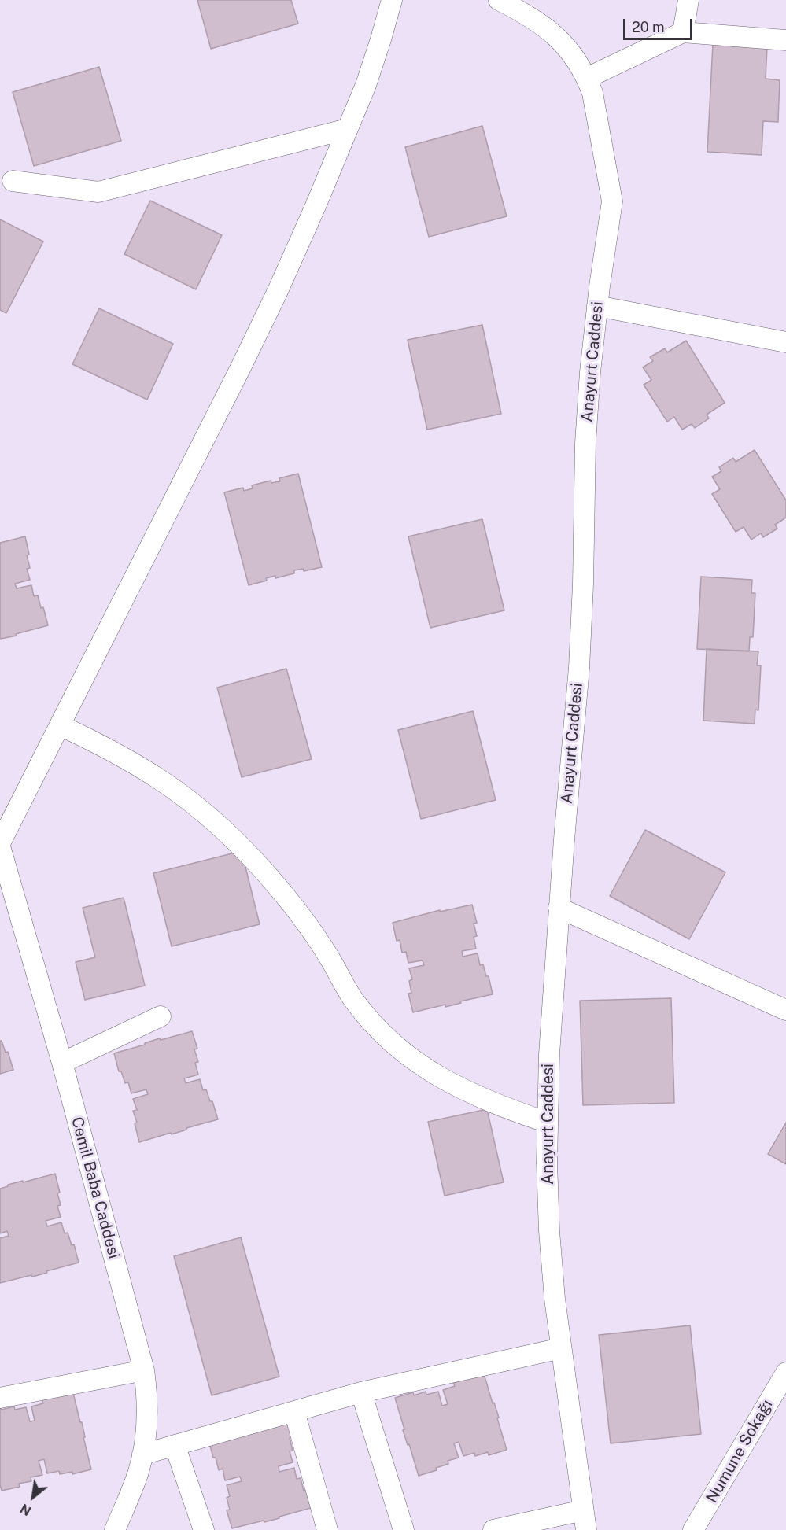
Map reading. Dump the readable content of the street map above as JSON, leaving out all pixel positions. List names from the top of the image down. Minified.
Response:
{"streets":{"street":["Anayurt Caddesi","Cemil Baba Caddesi","Numune Sokağı"]},"scale_bar":"20 m","north":"bottom left"}
